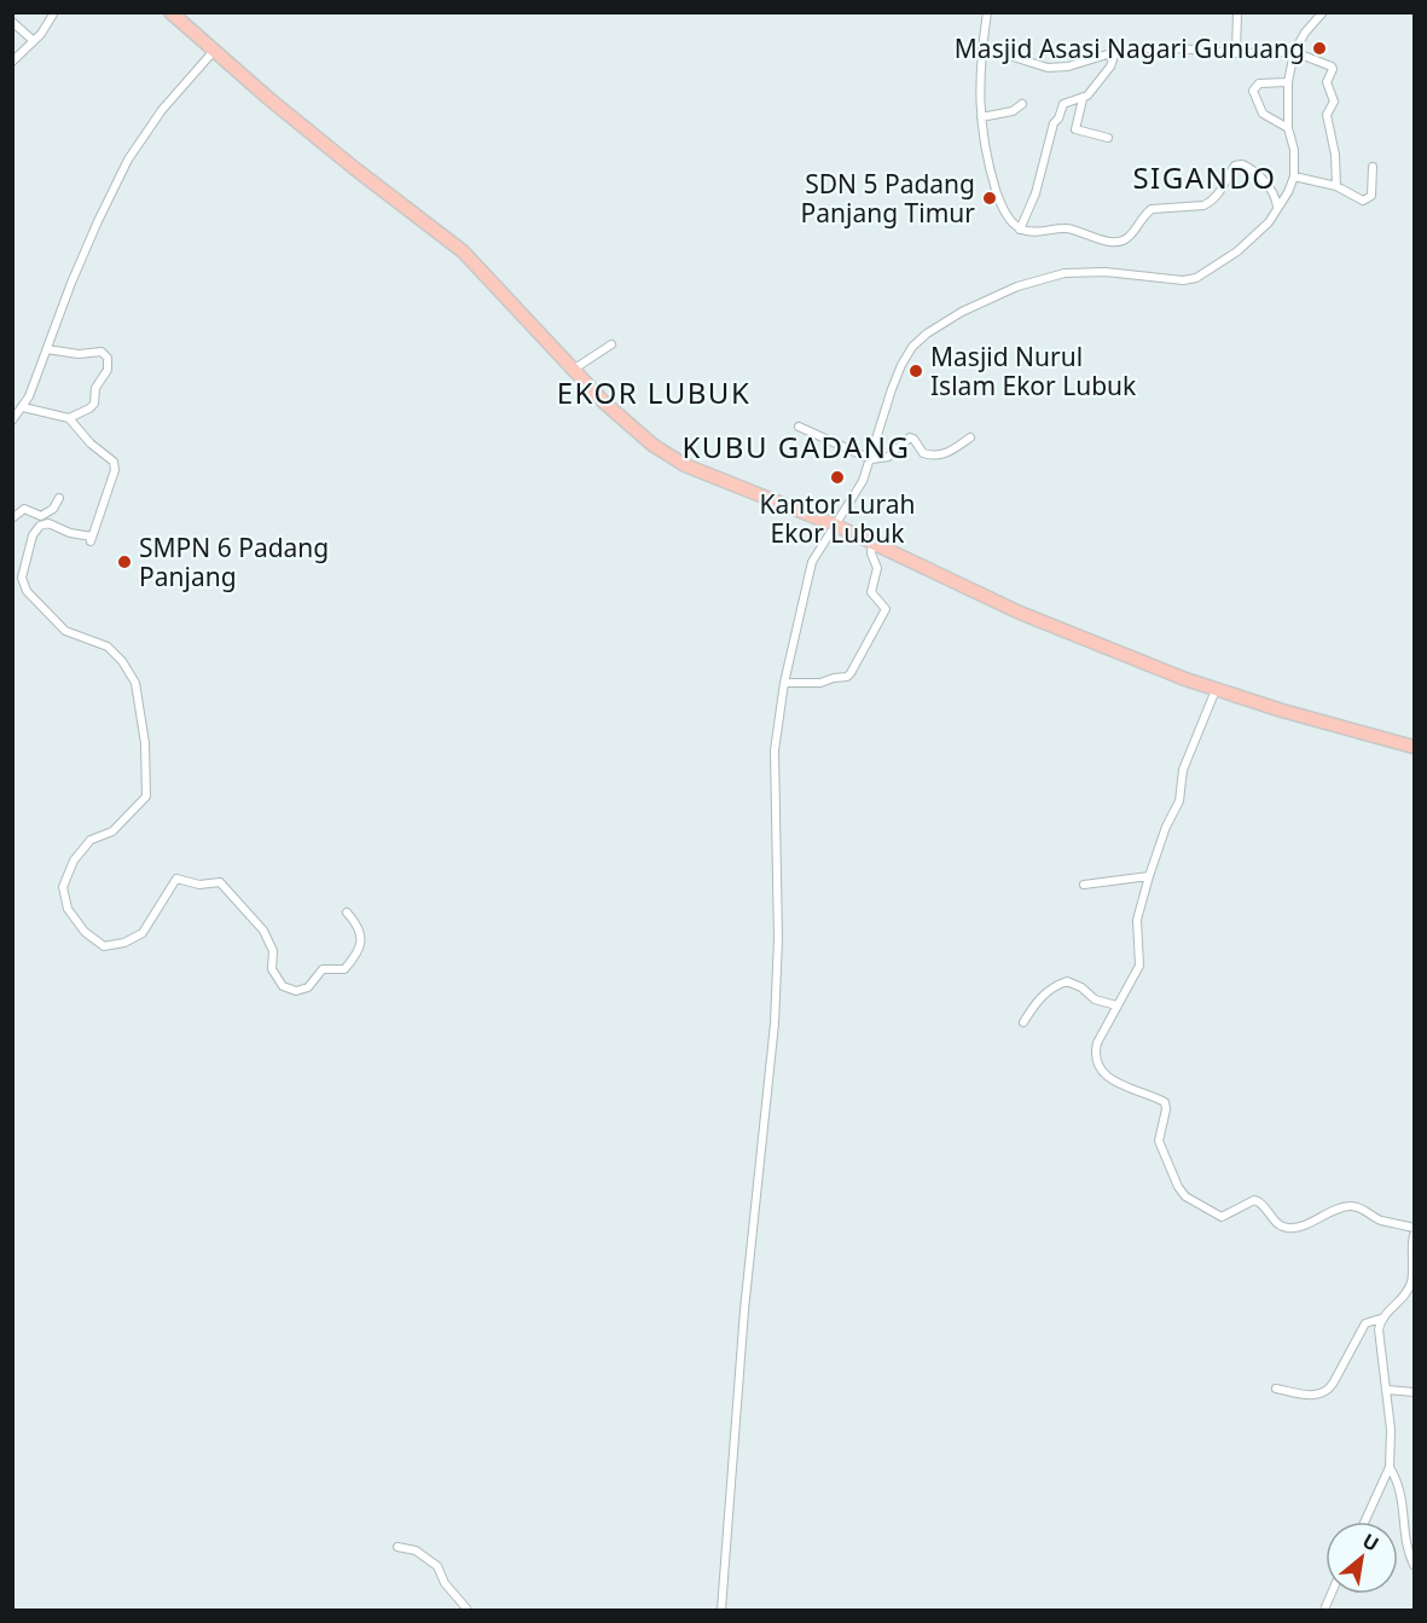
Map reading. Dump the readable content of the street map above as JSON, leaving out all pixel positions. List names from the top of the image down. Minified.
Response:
{"districts":["SIGANDO","EKOR LUBUK","KUBU GADANG"],"places":["Masjid Asasi Nagari Gunuang","SDN 5 Padang Panjang Timur","Masjid Nurul Islam Ekor Lubuk","Kantor Lurah Ekor Lubuk","SMPN 6 Padang Panjang"],"north":"top right"}
